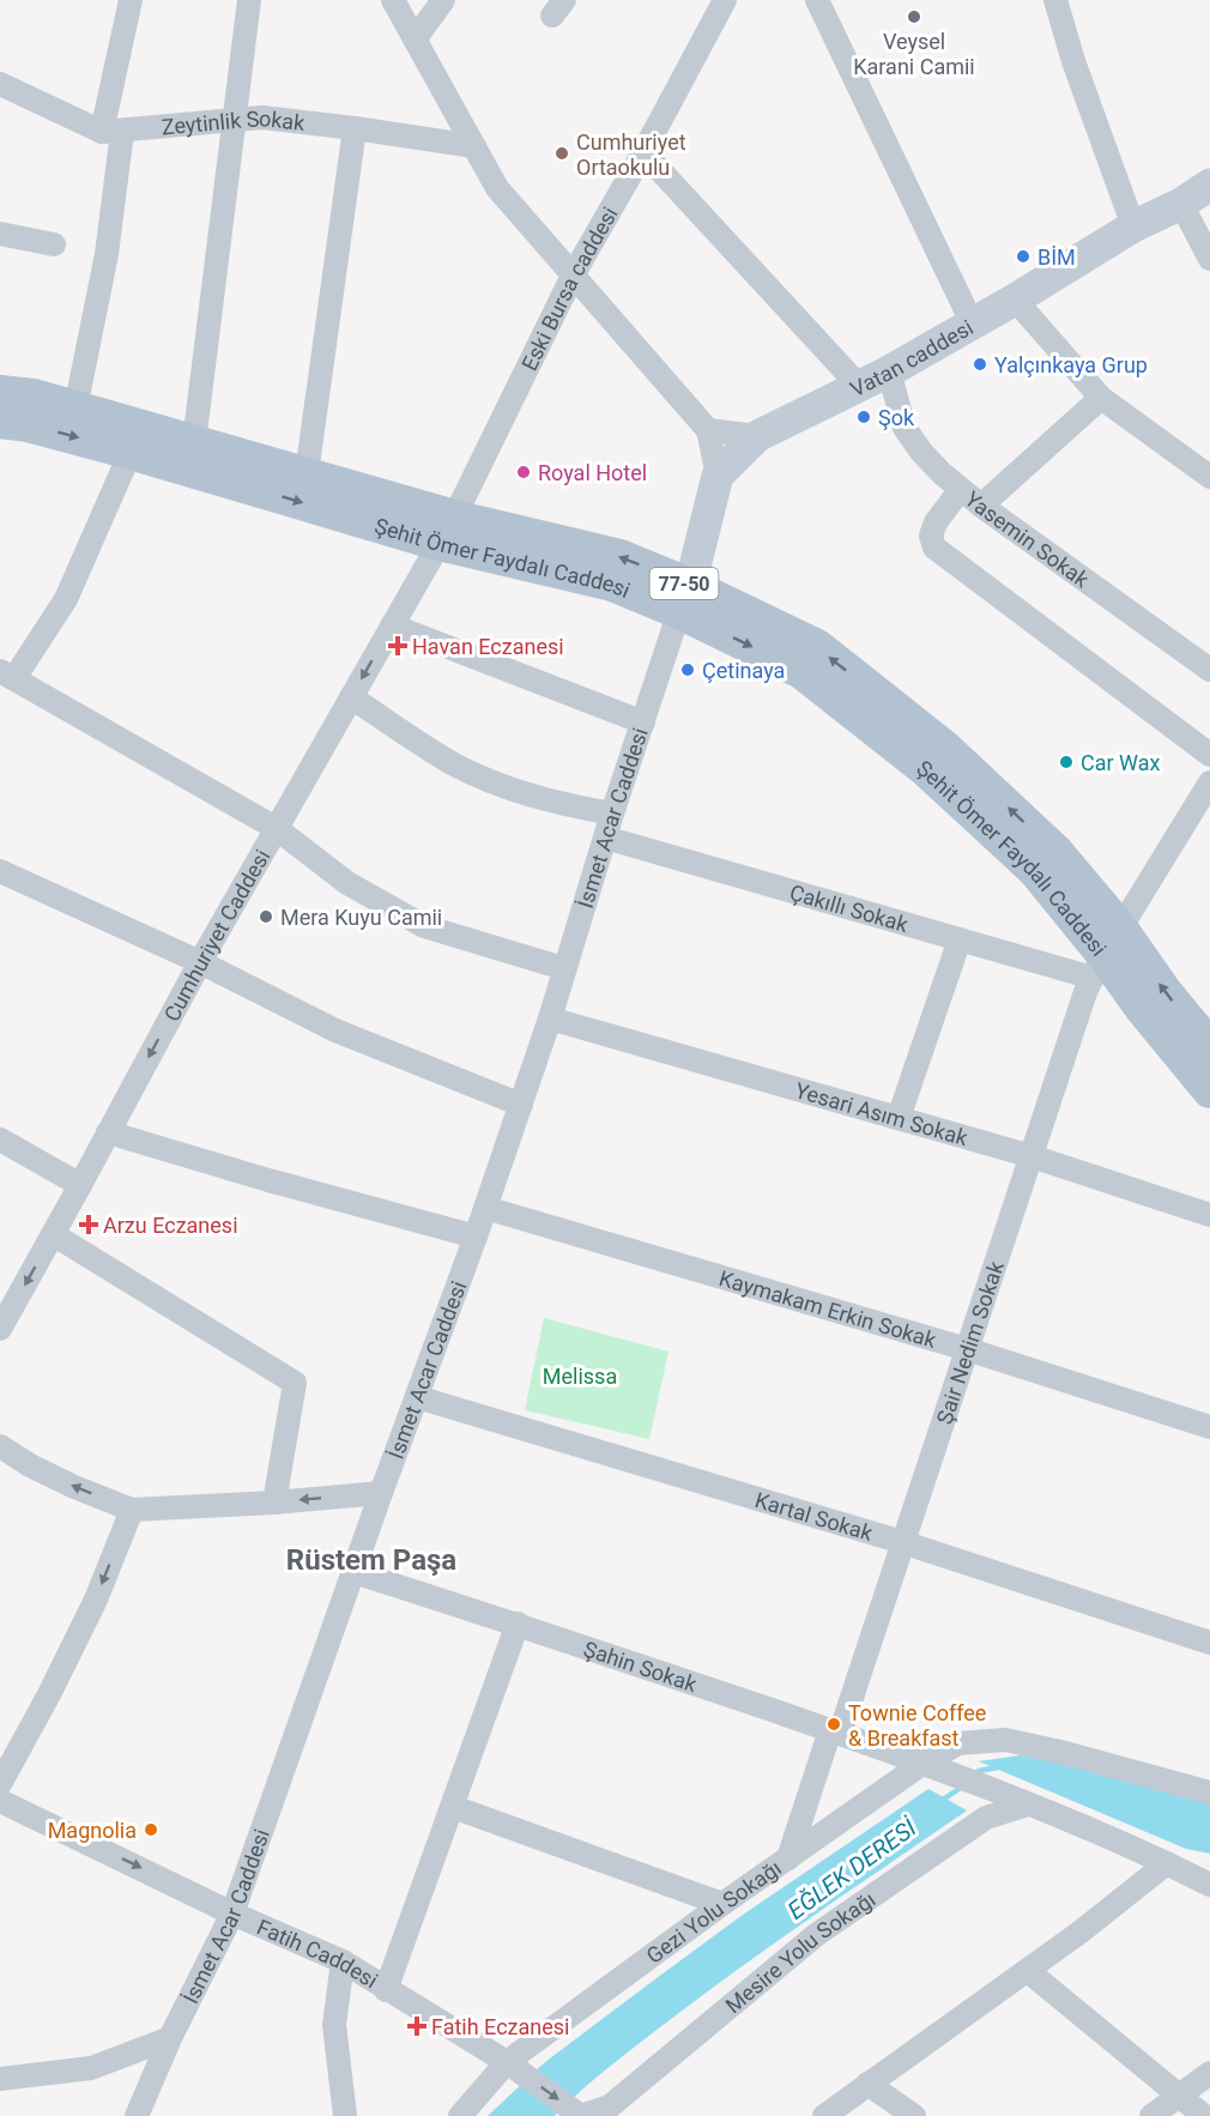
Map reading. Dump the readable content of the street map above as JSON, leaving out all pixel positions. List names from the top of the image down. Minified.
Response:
{"streets":{"main road":["Şehit Ömer Faydalı Caddesi","77-50"],"street":["Zeytinlik Sokak","Eski Bursa caddesi","Vatan caddesi","Yasemin Sokak","İsmet Acar Caddesi","Çakıllı Sokak","Cumhuriyet Caddesi","Yesari Asım Sokak","Kaymakam Erkin Sokak","Şair Nedim Sokak","Kartal Sokak","Şahin Sokak","Gezi Yolu Sokağı","Mesire Yolu Sokağı","Fatih Caddesi"]},"crossings":[["Eski Bursa caddesi","Şehit Ömer Faydalı Caddesi"],["Eski Bursa caddesi","Cumhuriyet Caddesi"],["Vatan caddesi","Yasemin Sokak"],["Şehit Ömer Faydalı Caddesi","İsmet Acar Caddesi"],["Şehit Ömer Faydalı Caddesi","Çakıllı Sokak"],["Şehit Ömer Faydalı Caddesi","Cumhuriyet Caddesi"],["Şehit Ömer Faydalı Caddesi","Şair Nedim Sokak"],["İsmet Acar Caddesi","Çakıllı Sokak"],["İsmet Acar Caddesi","Yesari Asım Sokak"],["İsmet Acar Caddesi","Kaymakam Erkin Sokak"],["İsmet Acar Caddesi","Kartal Sokak"],["İsmet Acar Caddesi","Şahin Sokak"],["İsmet Acar Caddesi","Fatih Caddesi"],["Çakıllı Sokak","Şair Nedim Sokak"],["Yesari Asım Sokak","Şair Nedim Sokak"],["Kaymakam Erkin Sokak","Şair Nedim Sokak"],["Şair Nedim Sokak","Kartal Sokak"],["Şair Nedim Sokak","Şahin Sokak"],["Şair Nedim Sokak","Gezi Yolu Sokağı"],["Şahin Sokak","Gezi Yolu Sokağı"],["Şahin Sokak","Mesire Yolu Sokağı"],["Gezi Yolu Sokağı","Fatih Caddesi"],["Mesire Yolu Sokağı","Fatih Caddesi"]],"one_way":["Cumhuriyet Caddesi","Fatih Caddesi"],"districts":["Rüstem Paşa"],"water":["EĞLEK DERESİ"],"parks":["Melissa"],"places":{"other":["Veysel Karani Camii","Cumhuriyet Ortaokulu","BİM","Yalçınkaya Grup","Şok","Royal Hotel","Çetinaya","Car Wax","Mera Kuyu Camii","Townie Coffee & Breakfast","Magnolia"],"health":["Havan Eczanesi","Arzu Eczanesi","Fatih Eczanesi"]}}
